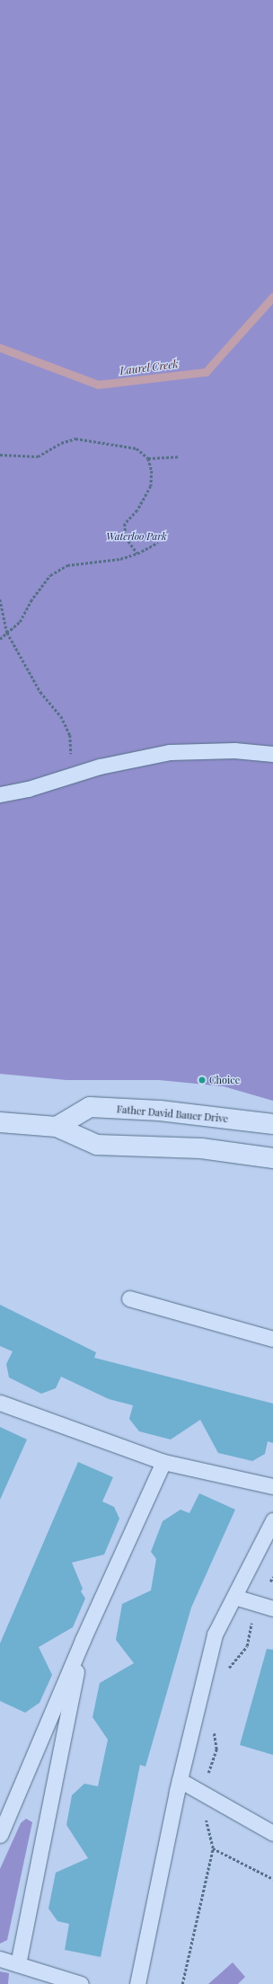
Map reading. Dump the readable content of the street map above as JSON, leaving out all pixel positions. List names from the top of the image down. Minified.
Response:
{"streets":{"street":["Father David Bauer Drive"]},"water":["Laurel Creek"],"parks":["Waterloo Park"],"places":["Choice"]}
